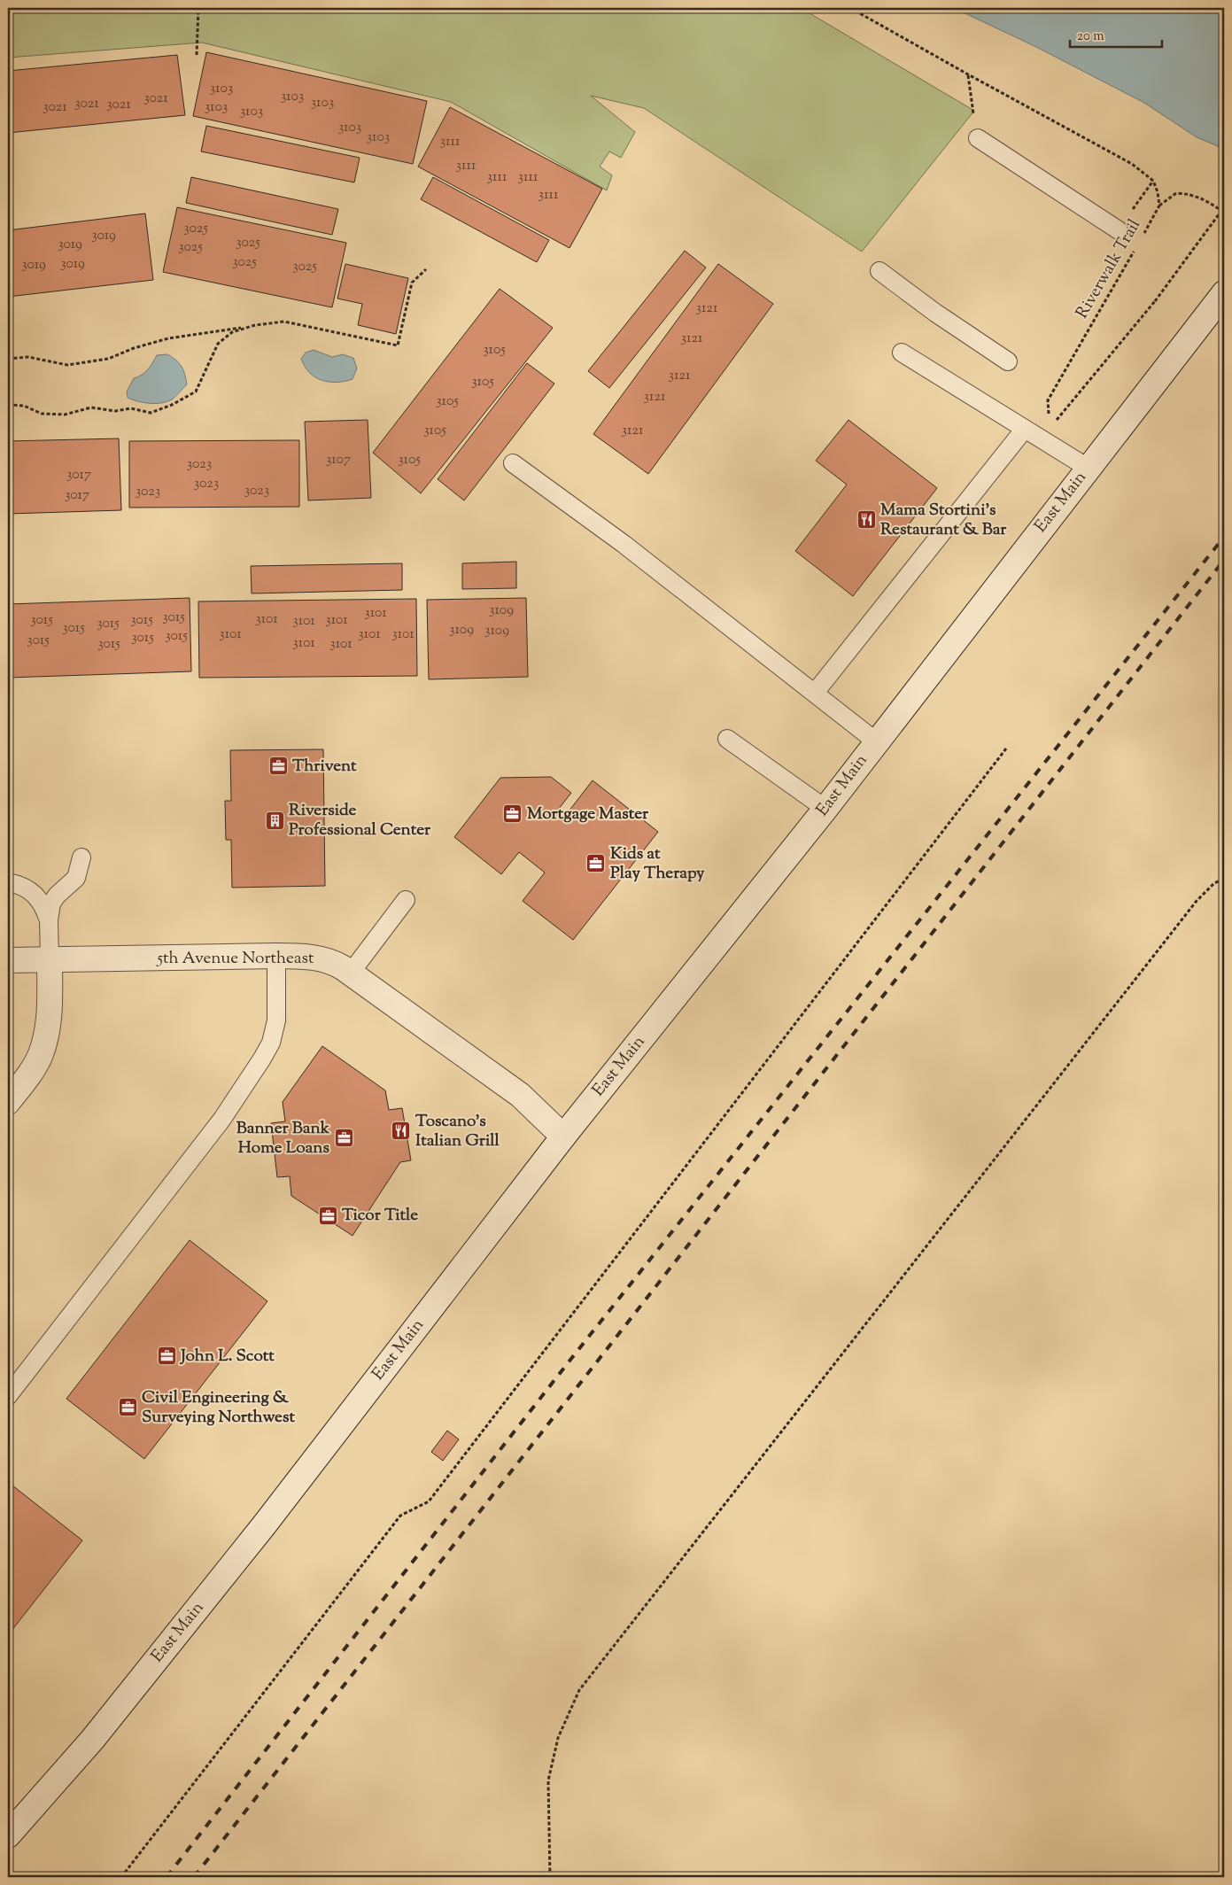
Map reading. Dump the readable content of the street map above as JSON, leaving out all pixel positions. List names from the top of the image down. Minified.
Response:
{"streets":{"main road":["East Main","5th Avenue Northeast"],"path":["Riverwalk Trail"]},"crossings":[["East Main","5th Avenue Northeast"]],"places":{"restaurant":["Mama Stortini's Restaurant & Bar","Toscano's Italian Grill"],"office":["Thrivent","Mortgage Master","Kids at Play Therapy","Banner Bank Home Loans","Ticor Title","John L. Scott","Civil Engineering & Surveying Northwest"],"building":["Riverside Professional Center"]},"house_numbers":["3103","3103","3021","3103","3021","3021","3021","3103","3103","3103","3103","3111","3111","3111","3111","3111","3025","3019","3025","3019","3025","3025","3019","3019","3025","3121","3121","3105","3121","3105","3121","3105","3105","3121","3107","3105","3023","3017","3023","3023","3023","3017","3109","3101","3015","3101","3015","3015","3101","3101","3015","3015","3109","3109","3101","3101","3101","3015","3015","3015","3101","3015","3101"],"scale_bar":"20 m"}
